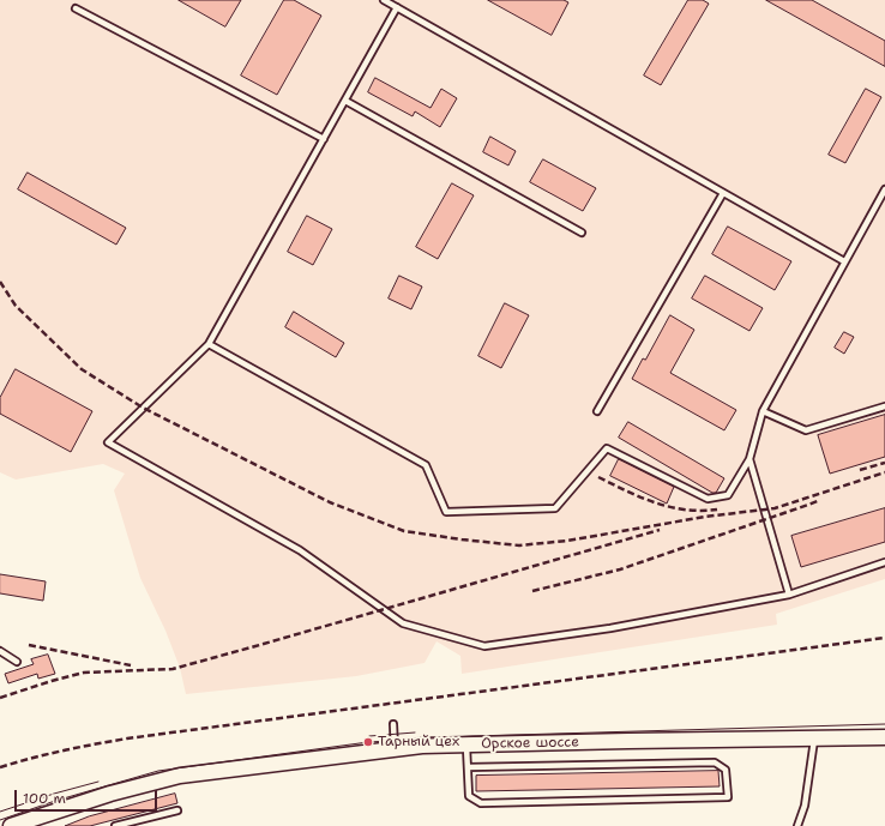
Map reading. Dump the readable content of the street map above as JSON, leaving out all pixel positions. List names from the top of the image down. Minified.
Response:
{"streets":{"street":["Орское шоссе"]},"places":["Тарный цех"],"scale_bar":"100 m"}
